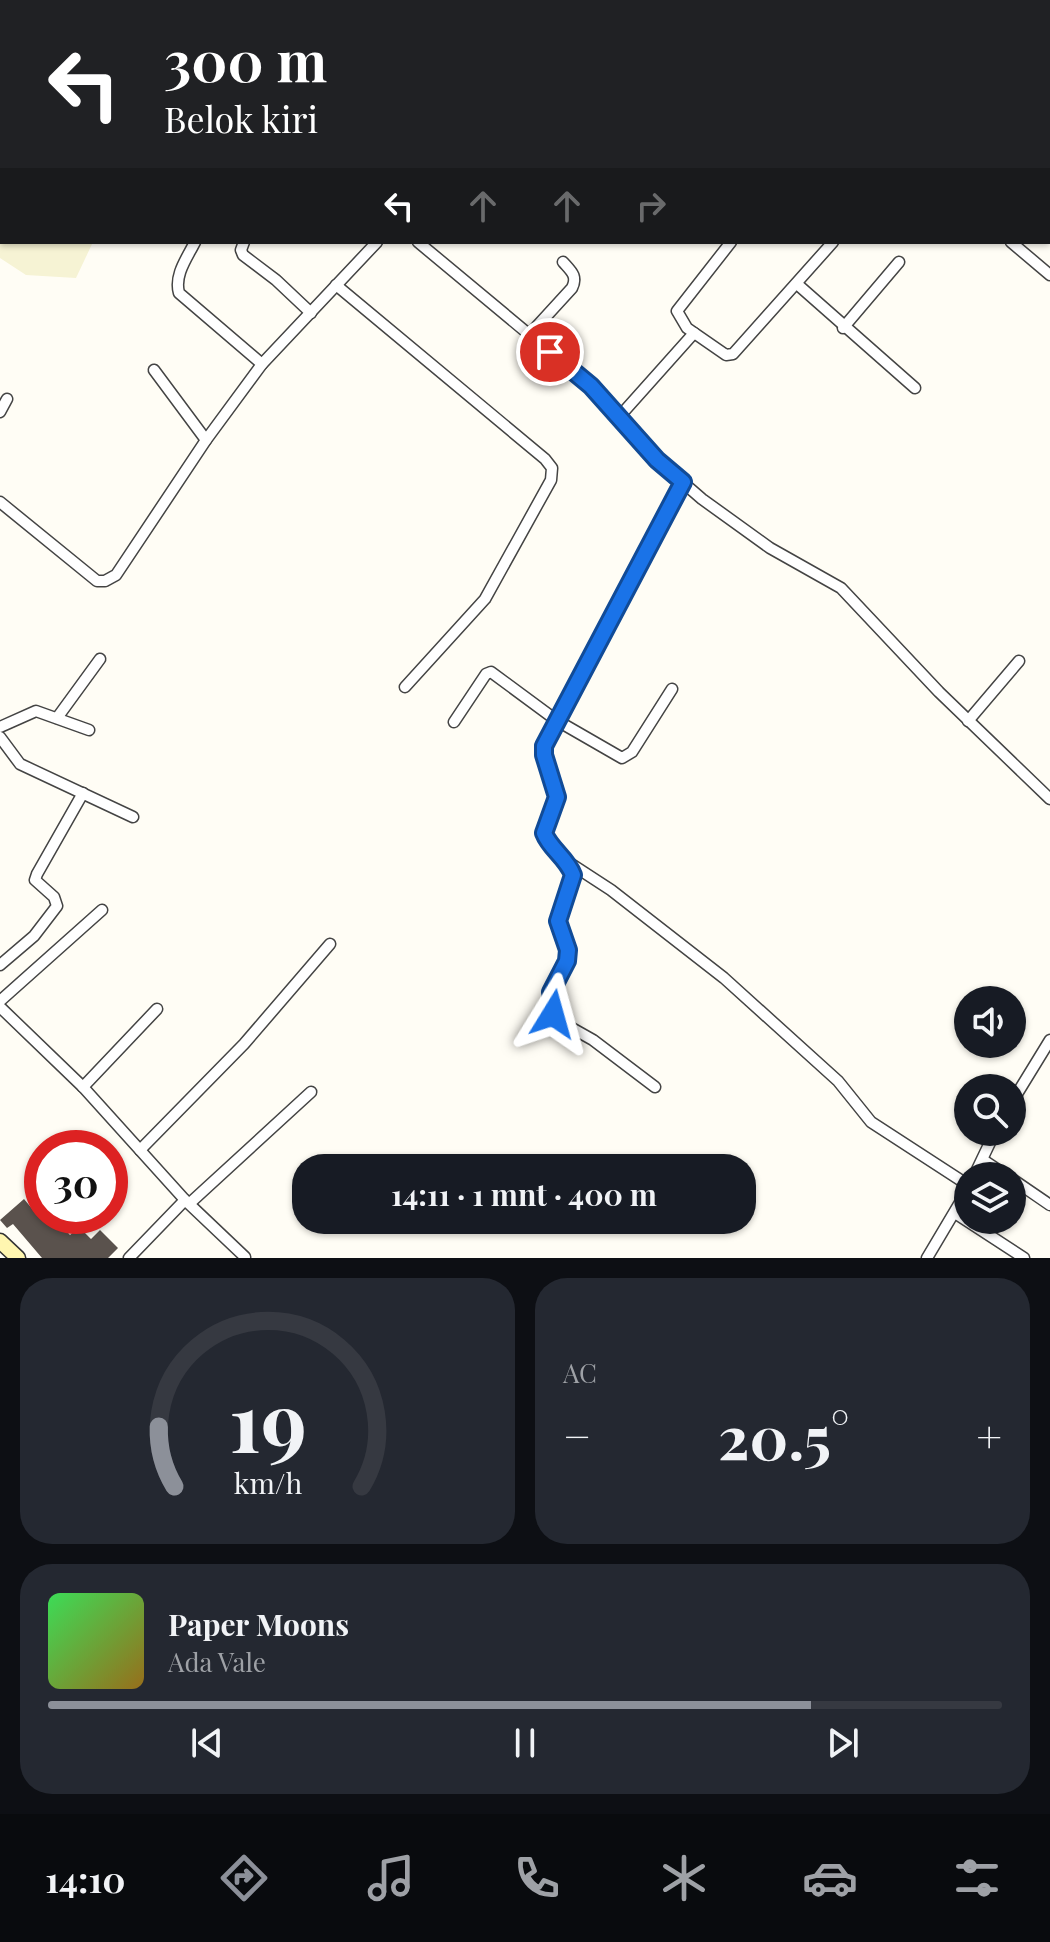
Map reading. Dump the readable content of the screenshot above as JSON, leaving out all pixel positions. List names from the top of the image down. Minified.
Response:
{"page":{"turn":["300 m","Belok kiri"],"limit":"30","trip":"14:11 · 1 mnt · 400 m","tile":"AC","heat":["−","20.5°","+"],"song":["Paper Moons","Ada Vale"],"tabs":"14:10","gauge":["19","km/h"]}}
